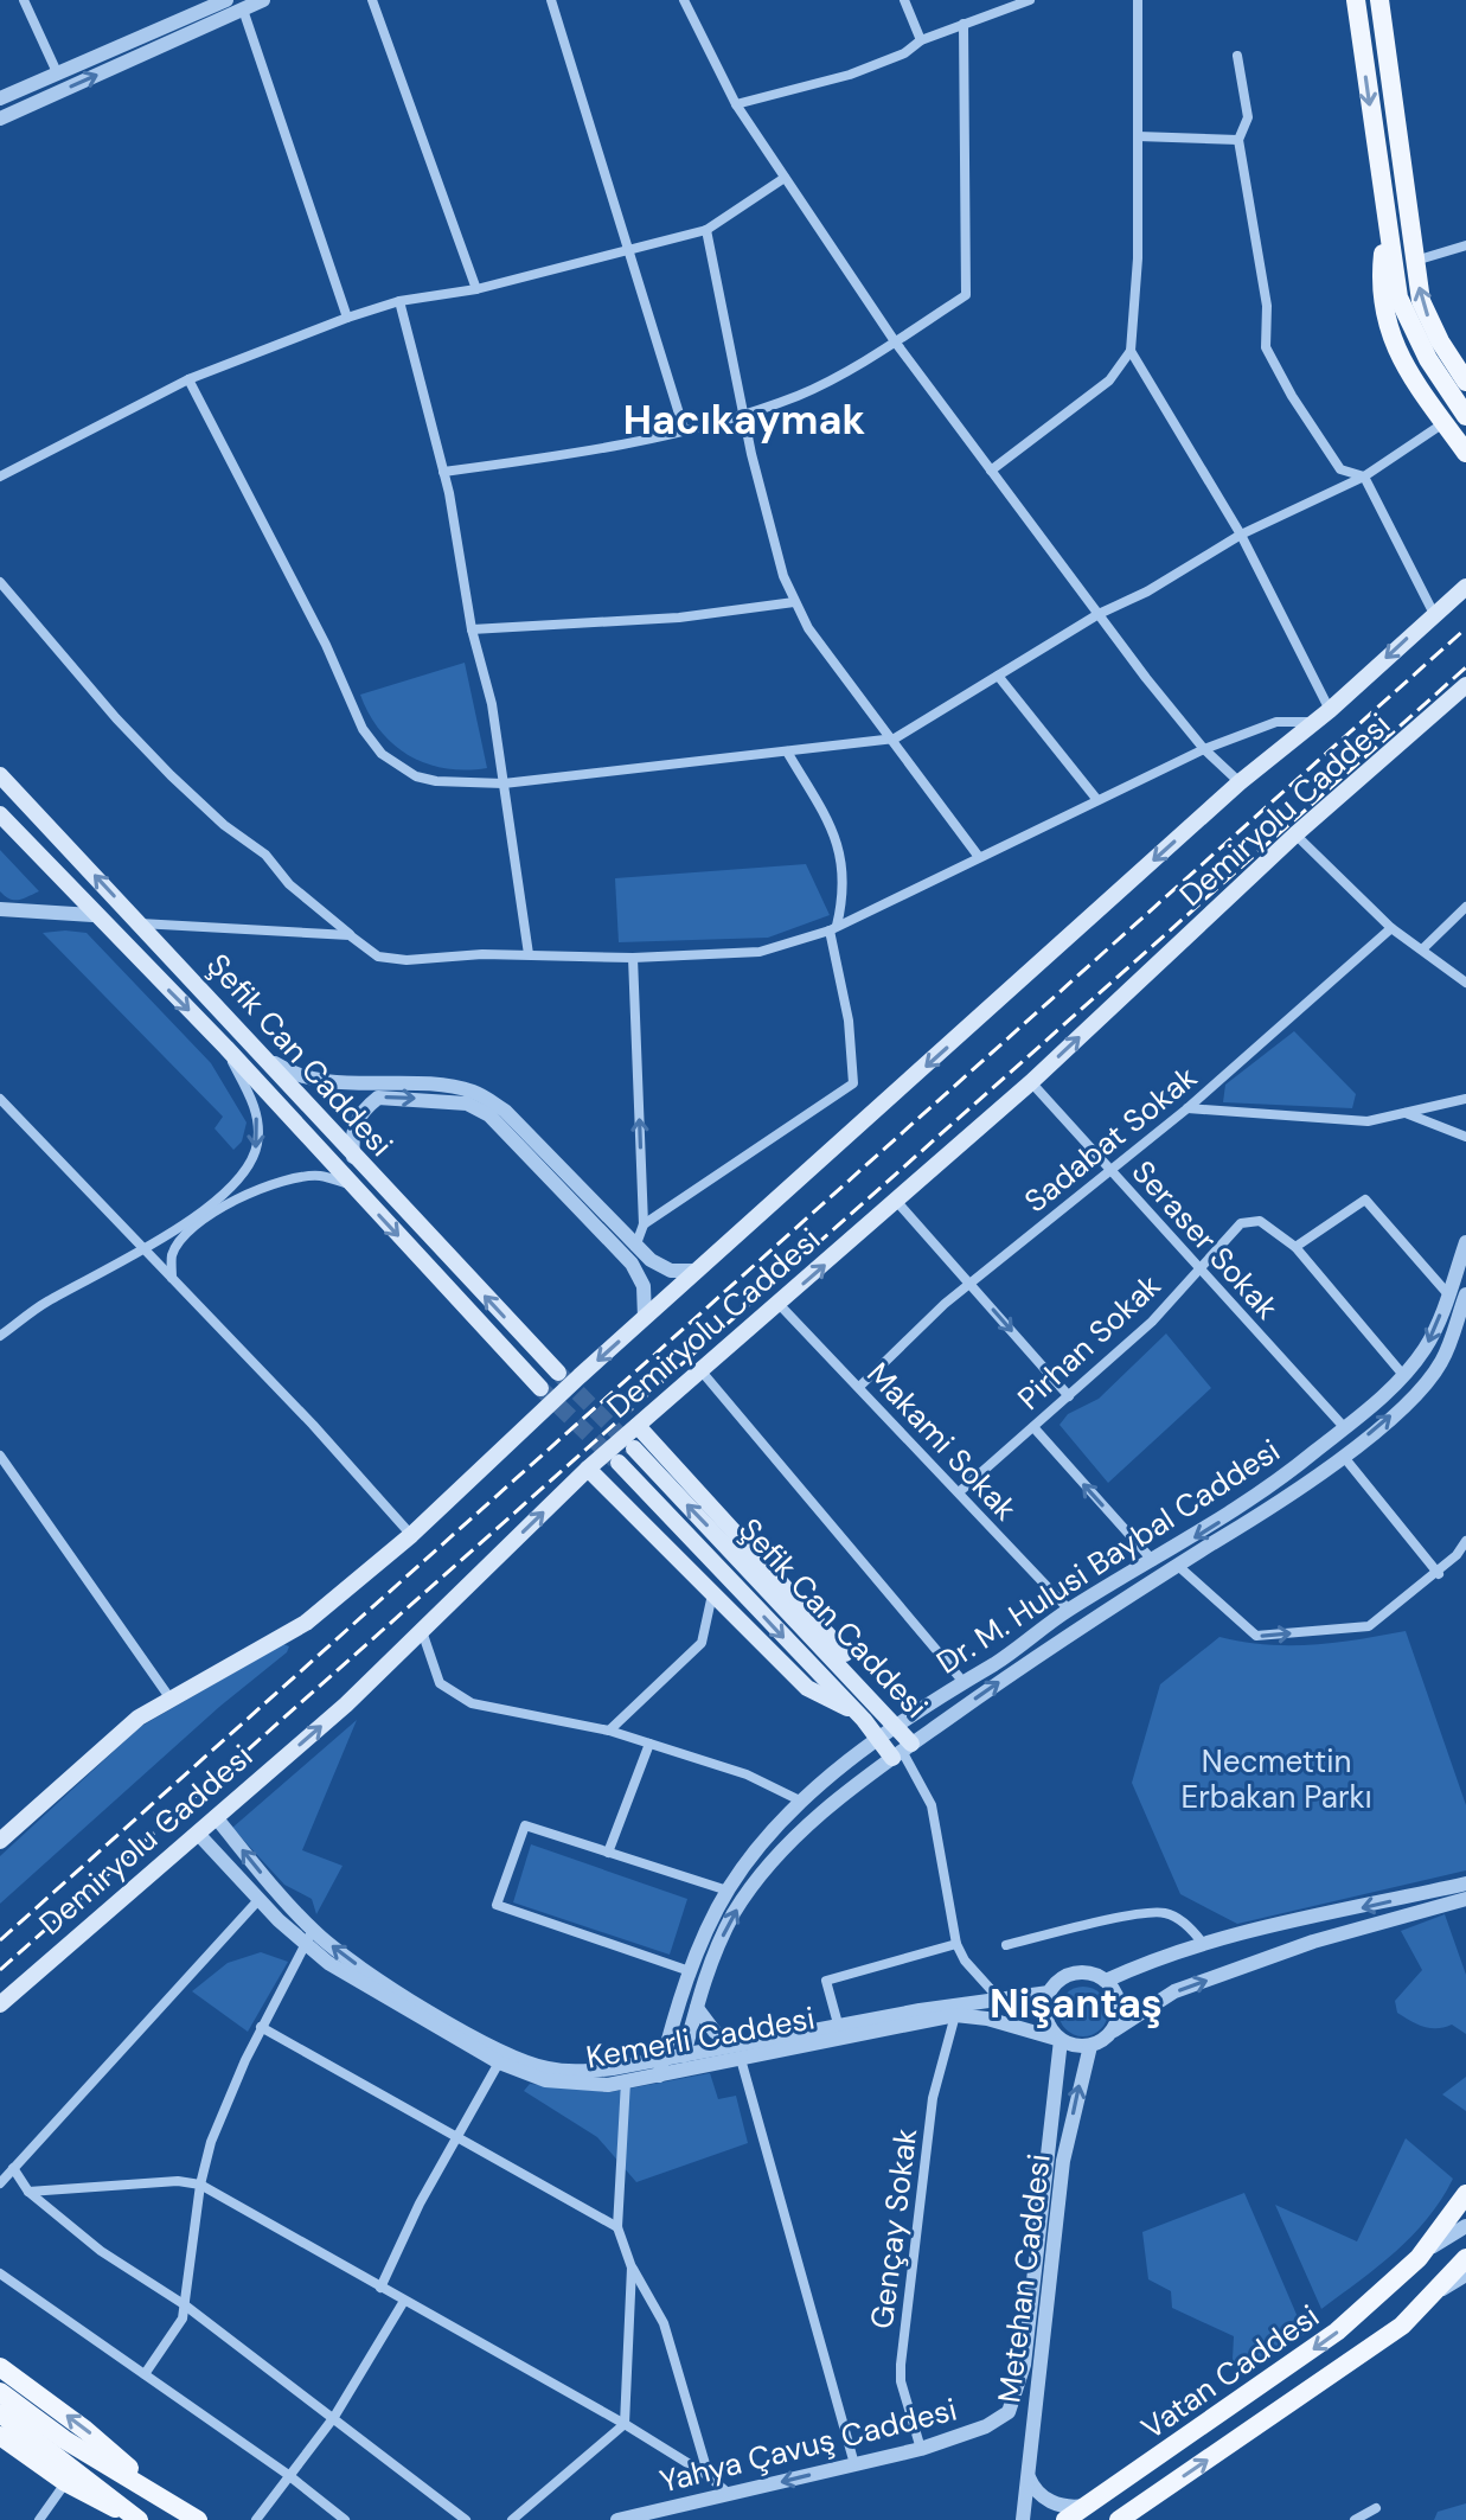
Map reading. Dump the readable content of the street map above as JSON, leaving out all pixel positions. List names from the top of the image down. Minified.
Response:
{"streets":{"main road":["Demiryolu Caddesi","Şefik Can Caddesi","Vatan Caddesi"],"street":["Sadabat Sokak","Seraser Sokak","Pirhan Sokak","Makami Sokak","Dr. M. Hulusi Baybal Caddesi","Kemerli Caddesi","Gençay Sokak","Metehan Caddesi","Yahya Çavuş Caddesi"]},"crossings":[["Demiryolu Caddesi","Seraser Sokak"],["Demiryolu Caddesi","Makami Sokak"],["Demiryolu Caddesi","Kemerli Caddesi"],["Şefik Can Caddesi","Dr. M. Hulusi Baybal Caddesi"],["Sadabat Sokak","Seraser Sokak"],["Sadabat Sokak","Makami Sokak"],["Seraser Sokak","Pirhan Sokak"],["Seraser Sokak","Dr. M. Hulusi Baybal Caddesi"],["Pirhan Sokak","Makami Sokak"],["Pirhan Sokak","Dr. M. Hulusi Baybal Caddesi"],["Makami Sokak","Dr. M. Hulusi Baybal Caddesi"],["Dr. M. Hulusi Baybal Caddesi","Kemerli Caddesi"],["Kemerli Caddesi","Gençay Sokak"],["Kemerli Caddesi","Metehan Caddesi"],["Gençay Sokak","Yahya Çavuş Caddesi"],["Metehan Caddesi","Yahya Çavuş Caddesi"]],"districts":["Hacıkaymak","Nişantaş"],"parks":["Necmettin Erbakan Parkı"]}
